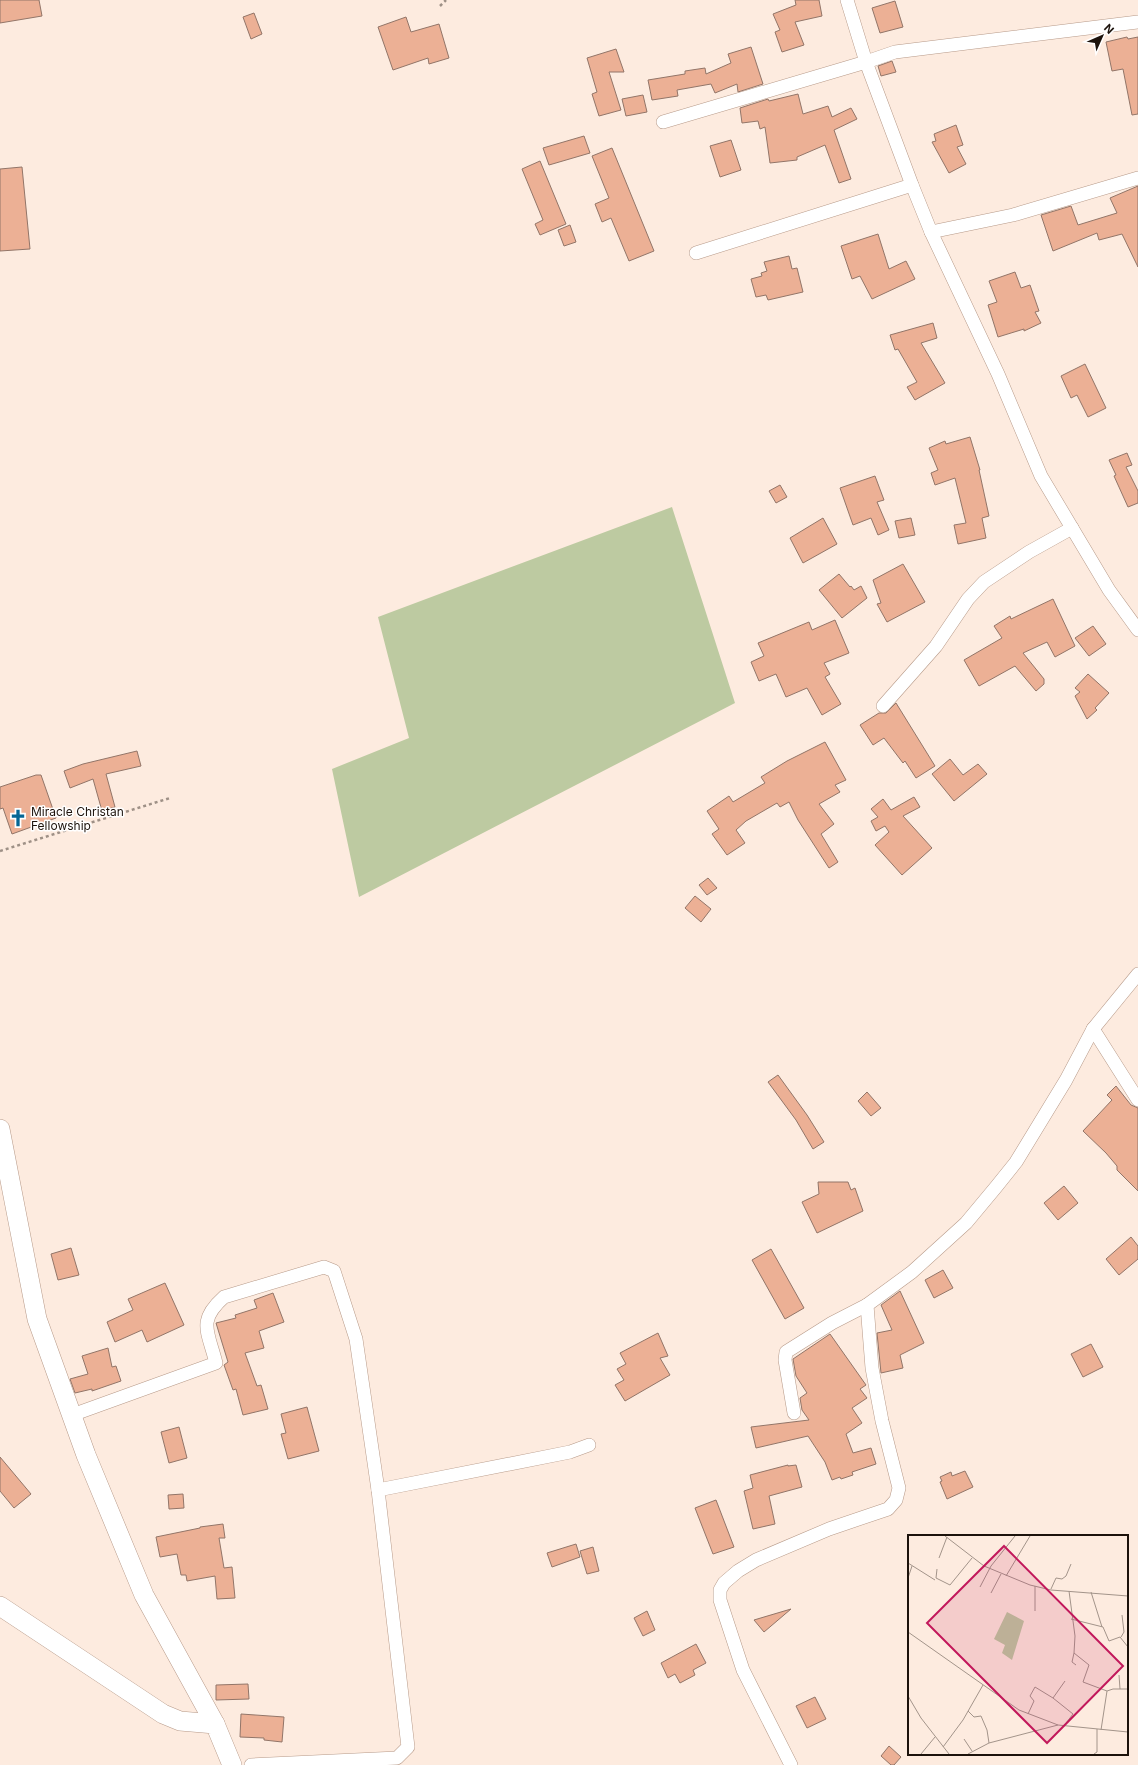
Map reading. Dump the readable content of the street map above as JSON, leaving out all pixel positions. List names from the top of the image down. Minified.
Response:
{"places":{"church":["Miracle Christan Fellowship"]},"north":"top right"}
